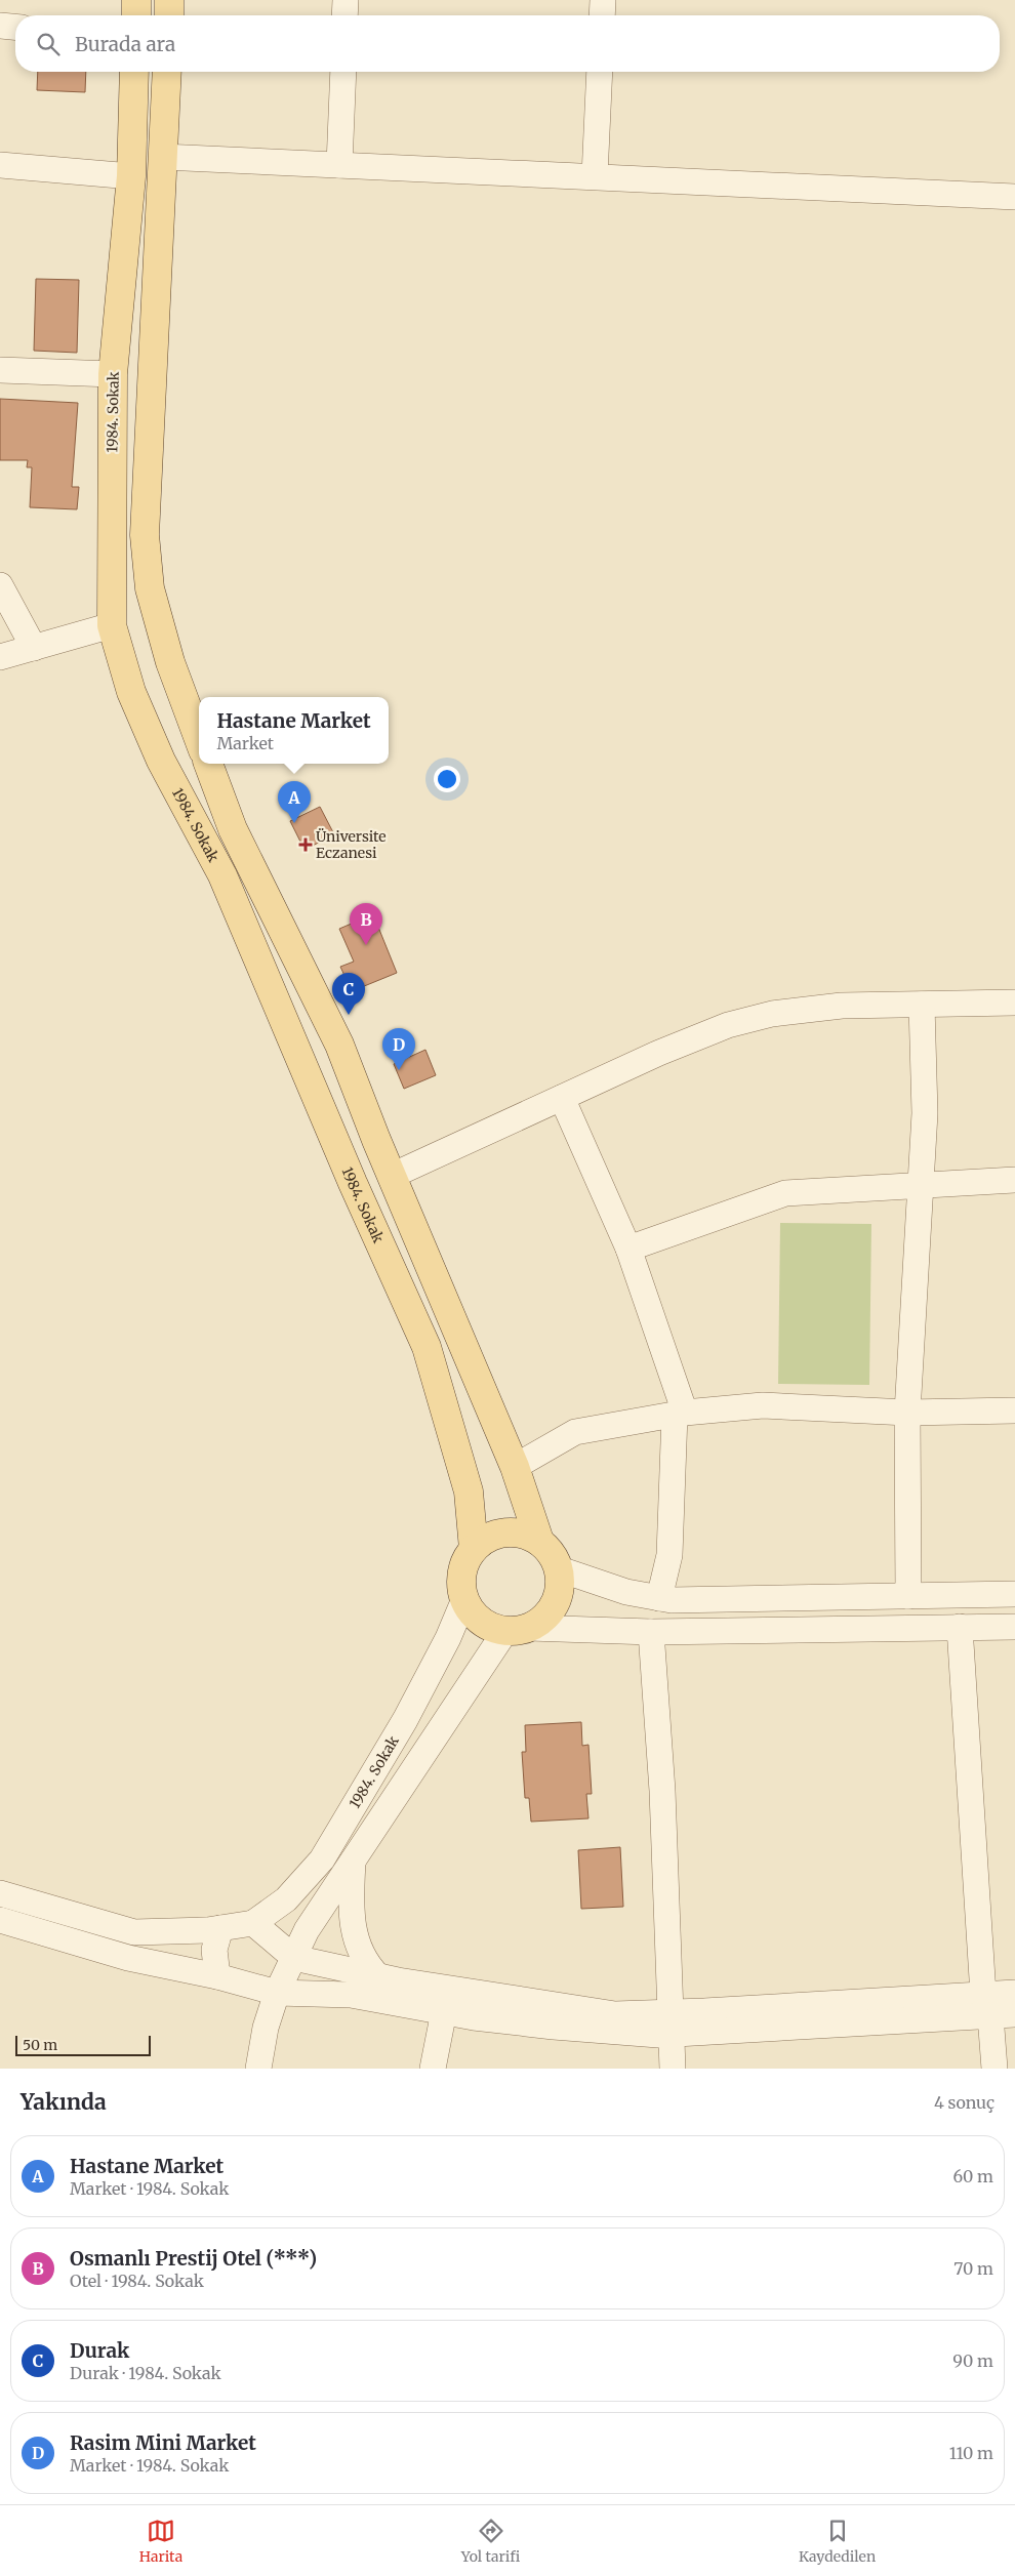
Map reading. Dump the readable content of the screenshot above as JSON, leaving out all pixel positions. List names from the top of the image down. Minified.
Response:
{"streets":{"main road":["1984. Sokak"]},"places":{"health":["Üniversite Eczanesi"]},"scale_bar":"50 m","page":{"search":"Burada ara","popup":["Hastane Market","Market"],"pins":["A","B","C","D"],"scale":"50 m","heading":["Yakında","4 sonuç"],"list":[{"mark":"A","name":"Hastane Market","note":"Market · 1984. Sokak","value":"60 m"},{"mark":"B","name":"Osmanlı Prestij Otel (***)","note":"Otel · 1984. Sokak","value":"70 m"},{"mark":"C","name":"Durak","note":"Durak · 1984. Sokak","value":"90 m"},{"mark":"D","name":"Rasim Mini Market","note":"Market · 1984. Sokak","value":"110 m"}],"nav":["Harita","Yol tarifi","Kaydedilen"]}}
